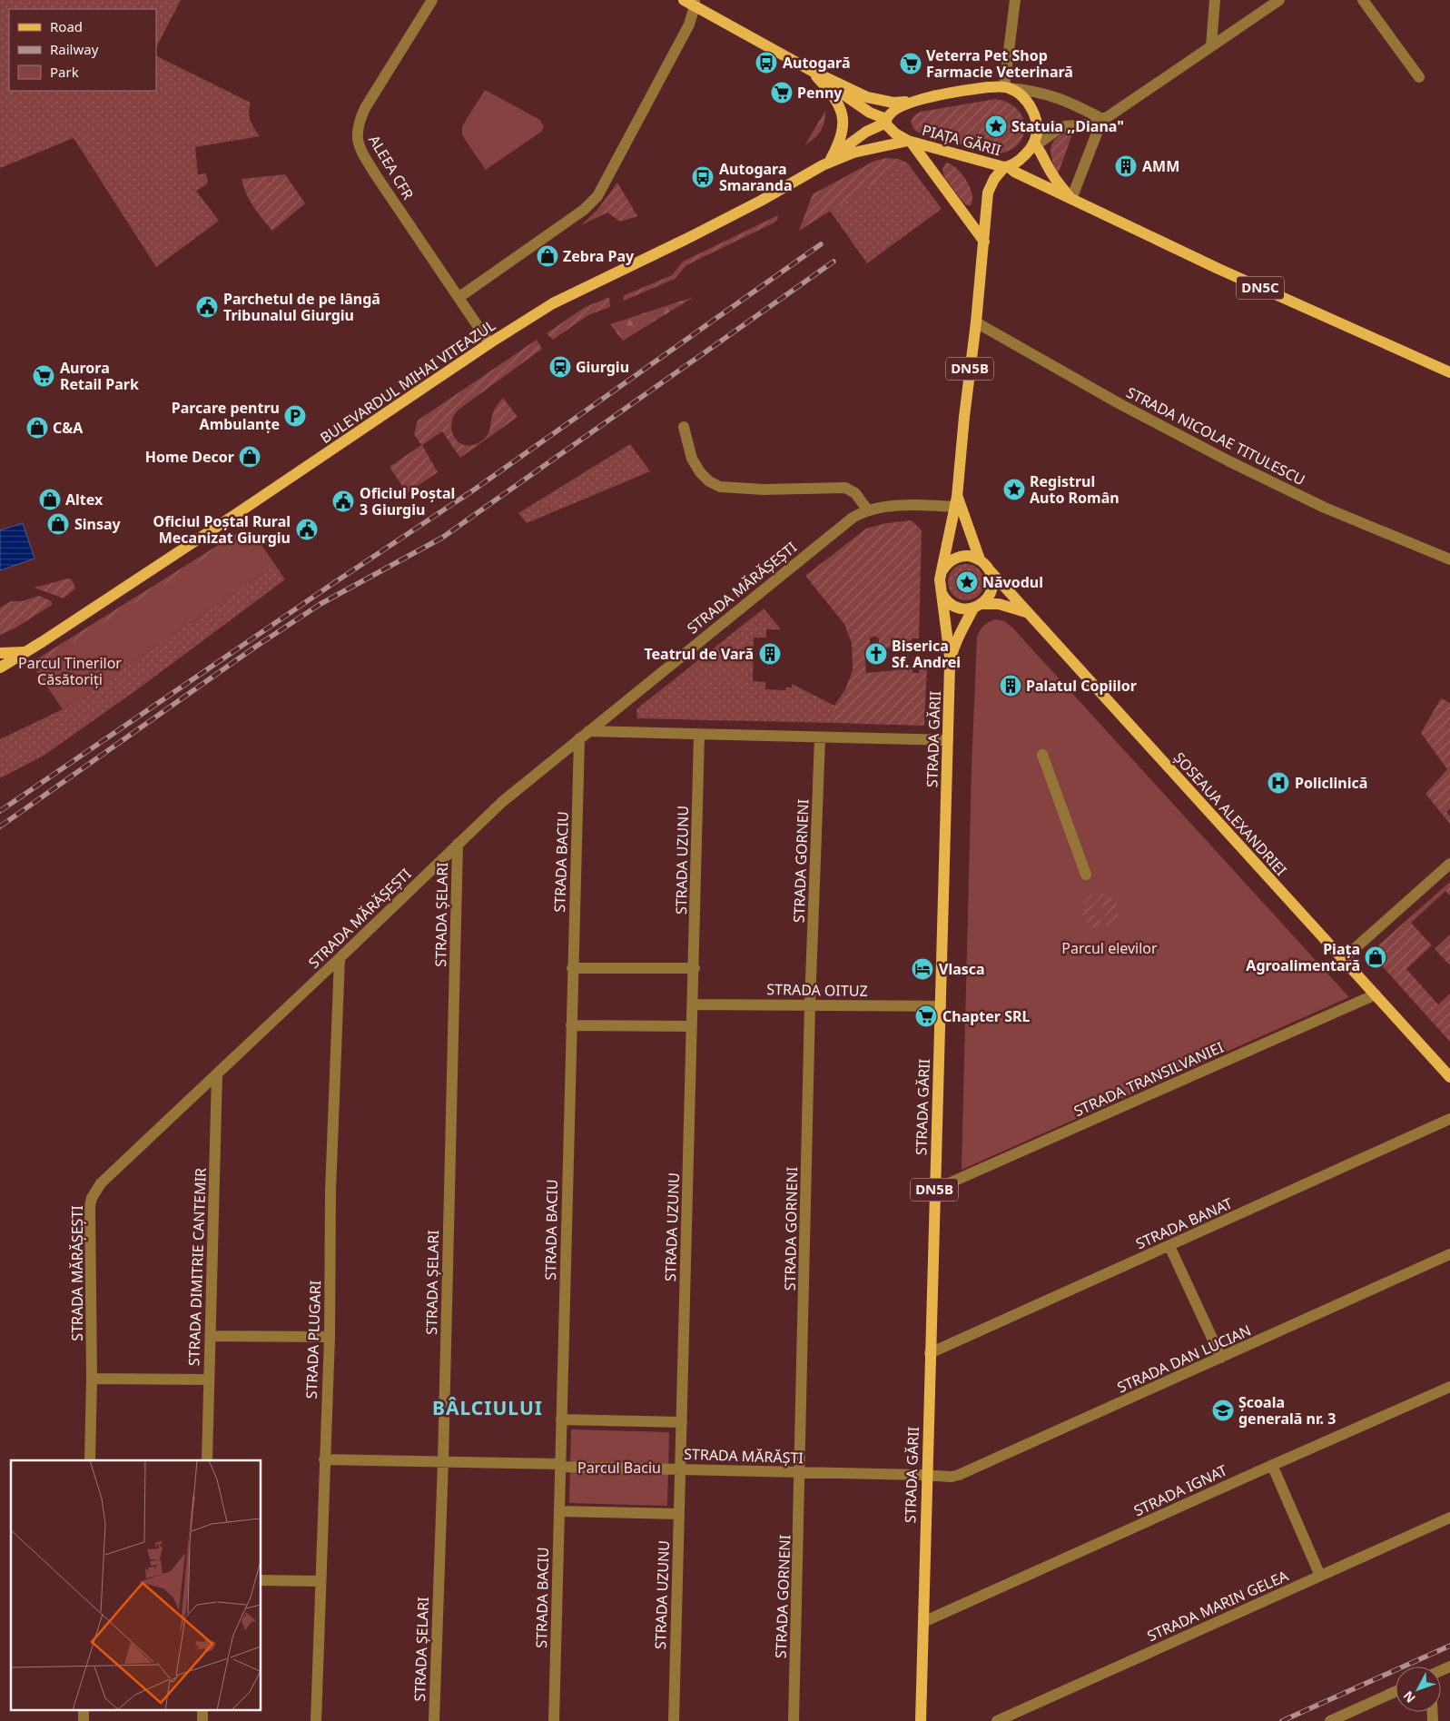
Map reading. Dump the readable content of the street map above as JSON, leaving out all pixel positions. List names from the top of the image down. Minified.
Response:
{"streets":{"main road":["PIAȚA GĂRII","DN5C","DN5B","BULEVARDUL MIHAI VITEAZUL","STRADA GĂRII","ȘOSEAUA ALEXANDRIEI"],"street":["ALEEA CFR","STRADA NICOLAE TITULESCU","STRADA MĂRĂȘEȘTI","STRADA UZUNU","STRADA GORNENI","STRADA BACIU","STRADA ȘELARI","STRADA OITUZ","STRADA TRANSILVANIEI","STRADA BANAT","STRADA DIMITRIE CANTEMIR","STRADA PLUGARI","STRADA DAN LUCIAN","STRADA MĂRĂȘTI","STRADA IGNAT","STRADA MARIN GELEA"]},"crossings":[["PIAȚA GĂRII","DN5C"],["PIAȚA GĂRII","DN5B"],["PIAȚA GĂRII","BULEVARDUL MIHAI VITEAZUL"],["ALEEA CFR","BULEVARDUL MIHAI VITEAZUL"],["DN5C","DN5B"],["DN5B","STRADA NICOLAE TITULESCU"],["DN5B","STRADA MĂRĂȘEȘTI"],["DN5B","STRADA GĂRII"],["DN5B","ȘOSEAUA ALEXANDRIEI"],["STRADA MĂRĂȘEȘTI","STRADA BACIU"],["STRADA MĂRĂȘEȘTI","STRADA ȘELARI"],["STRADA MĂRĂȘEȘTI","STRADA DIMITRIE CANTEMIR"],["STRADA MĂRĂȘEȘTI","STRADA PLUGARI"],["STRADA GĂRII","ȘOSEAUA ALEXANDRIEI"],["STRADA GĂRII","STRADA OITUZ"],["STRADA GĂRII","STRADA TRANSILVANIEI"],["STRADA GĂRII","STRADA BANAT"],["STRADA GĂRII","STRADA DAN LUCIAN"],["STRADA GĂRII","STRADA MĂRĂȘTI"],["STRADA GĂRII","STRADA IGNAT"],["ȘOSEAUA ALEXANDRIEI","STRADA TRANSILVANIEI"],["STRADA UZUNU","STRADA OITUZ"],["STRADA UZUNU","STRADA MĂRĂȘTI"],["STRADA GORNENI","STRADA OITUZ"],["STRADA GORNENI","STRADA MĂRĂȘTI"],["STRADA BACIU","STRADA MĂRĂȘTI"],["STRADA ȘELARI","STRADA MĂRĂȘTI"],["STRADA PLUGARI","STRADA MĂRĂȘTI"],["STRADA DAN LUCIAN","STRADA MĂRĂȘTI"]],"districts":["BÂLCIULUI"],"parks":["Parcul Tinerilor Căsătoriți","Parcul elevilor","Parcul Baciu"],"places":{"bus stop":["Autogară","Autogara Smaranda"],"supermarket":["Veterra Pet Shop Farmacie Veterinară","Penny","Aurora Retail Park","Chapter SRL"],"place":["Statuia ,,Diana\"","Registrul Auto Român","Năvodul"],"building":["AMM","Teatrul de Vară","Palatul Copiilor"],"shop":["Zebra Pay","C&A","Home Decor","Altex","Sinsay","Piața Agroalimentară"],"public building":["Parchetul de pe lângă Tribunalul Giurgiu","Oficiul Poștal 3 Giurgiu","Oficiul Poștal Rural Mecanizat Giurgiu"],"station":["Giurgiu"],"parking":["Parcare pentru Ambulanțe"],"church":["Biserica Sf. Andrei"],"hospital":["Policlinică"],"hotel":["Vlasca"],"school or university":["Școala generală nr. 3"]},"legend":["Road","Railway","Park"],"north":"bottom left"}
